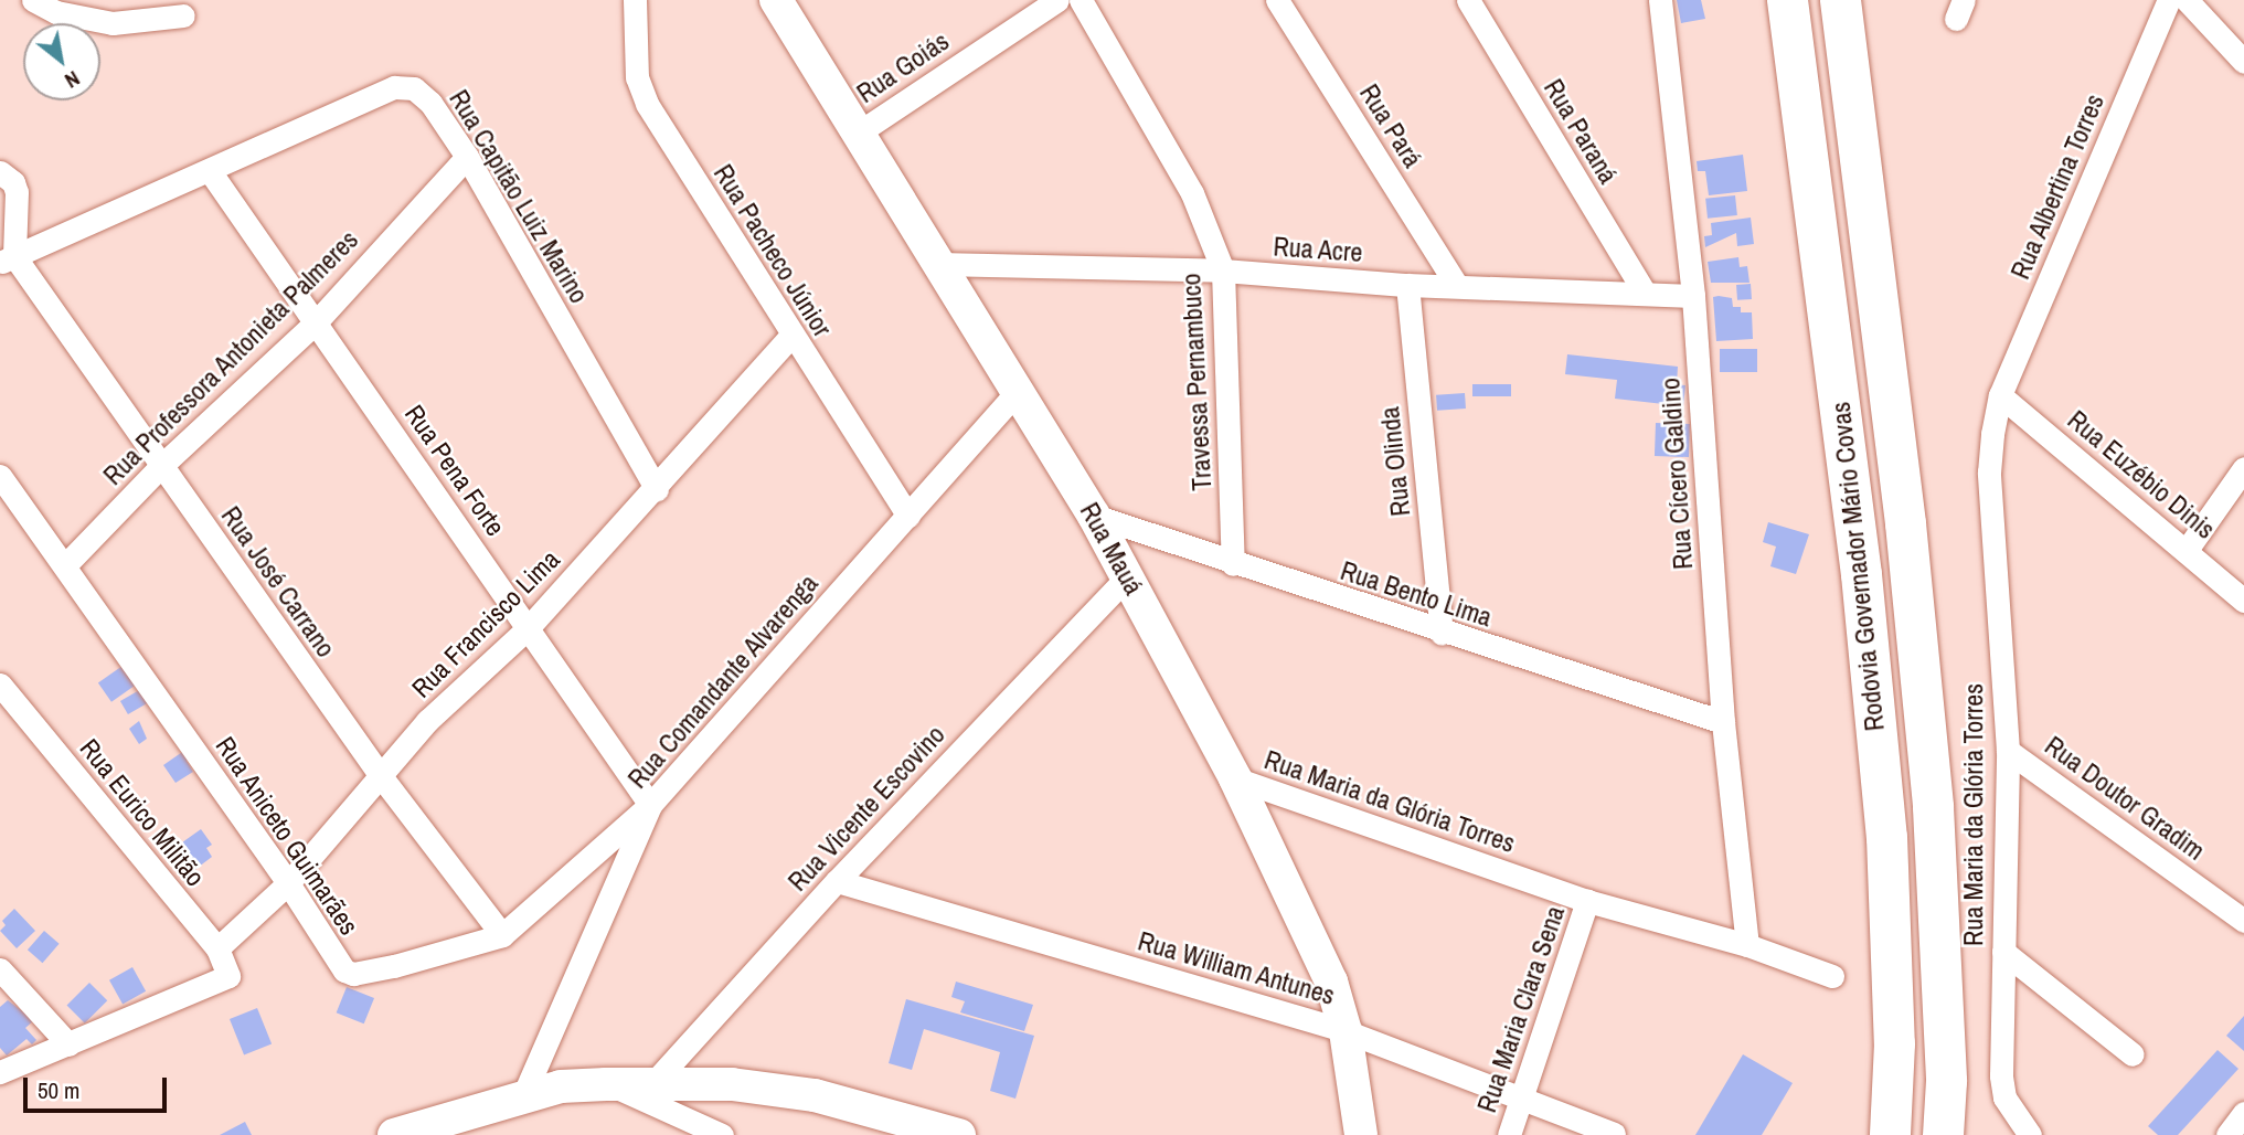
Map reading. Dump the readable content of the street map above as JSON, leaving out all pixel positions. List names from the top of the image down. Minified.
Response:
{"streets":{"highway":["Rodovia Governador Mário Covas"],"street":["Rua Goiás","Rua Pará","Rua Paraná","Rua Albertina Torres","Rua Capitão Luiz Marino","Rua Acre","Rua Pacheco Júnior","Rua Professora Antonieta Palmeres","Travessa Pernambuco","Rua Olinda","Rua Pena Forte","Rua Cícero Galdino","Rua Euzébio Dinis","Rua Mauá","Rua José Carrano","Rua Bento Lima","Rua Francisco Lima","Rua Comandante Alvarenga","Rua Doutor Gradim","Rua Maria da Glória Torres","Rua Vicente Escovino","Rua Eurico Militão","Rua Aniceto Guimarães","Rua William Antunes","Rua Maria Clara Sena"]},"crossings":[["Rua Goiás","Rua Mauá"],["Rua Pará","Rua Acre"],["Rua Paraná","Rua Acre"],["Rua Albertina Torres","Rua Euzébio Dinis"],["Rua Albertina Torres","Rua Maria da Glória Torres"],["Rua Capitão Luiz Marino","Rua Professora Antonieta Palmeres"],["Rua Capitão Luiz Marino","Rua Pena Forte"],["Rua Capitão Luiz Marino","Rua José Carrano"],["Rua Capitão Luiz Marino","Rua Francisco Lima"],["Rua Acre","Travessa Pernambuco"],["Rua Acre","Rua Olinda"],["Rua Acre","Rua Cícero Galdino"],["Rua Acre","Rua Mauá"],["Rua Pacheco Júnior","Rua Francisco Lima"],["Rua Pacheco Júnior","Rua Comandante Alvarenga"],["Rua Professora Antonieta Palmeres","Rua Pena Forte"],["Rua Professora Antonieta Palmeres","Rua José Carrano"],["Rua Professora Antonieta Palmeres","Rua Aniceto Guimarães"],["Travessa Pernambuco","Rua Bento Lima"],["Rua Olinda","Rua Bento Lima"],["Rua Pena Forte","Rua Francisco Lima"],["Rua Pena Forte","Rua Comandante Alvarenga"],["Rua Pena Forte","Rua Aniceto Guimarães"],["Rua Cícero Galdino","Rua Bento Lima"],["Rua Cícero Galdino","Rua Maria da Glória Torres"],["Rua Euzébio Dinis","Rua Maria da Glória Torres"],["Rua Mauá","Rua Bento Lima"],["Rua Mauá","Rua Comandante Alvarenga"],["Rua Mauá","Rua Maria da Glória Torres"],["Rua Mauá","Rua Vicente Escovino"],["Rua Mauá","Rua William Antunes"],["Rua José Carrano","Rua Francisco Lima"],["Rua José Carrano","Rua Aniceto Guimarães"],["Rua Francisco Lima","Rua Eurico Militão"],["Rua Francisco Lima","Rua Aniceto Guimarães"],["Rua Comandante Alvarenga","Rua Aniceto Guimarães"],["Rua Doutor Gradim","Rua Maria da Glória Torres"],["Rua Maria da Glória Torres","Rua Maria Clara Sena"],["Rua Vicente Escovino","Rua William Antunes"],["Rua William Antunes","Rua Maria Clara Sena"]],"scale_bar":"50 m","north":"bottom right"}
